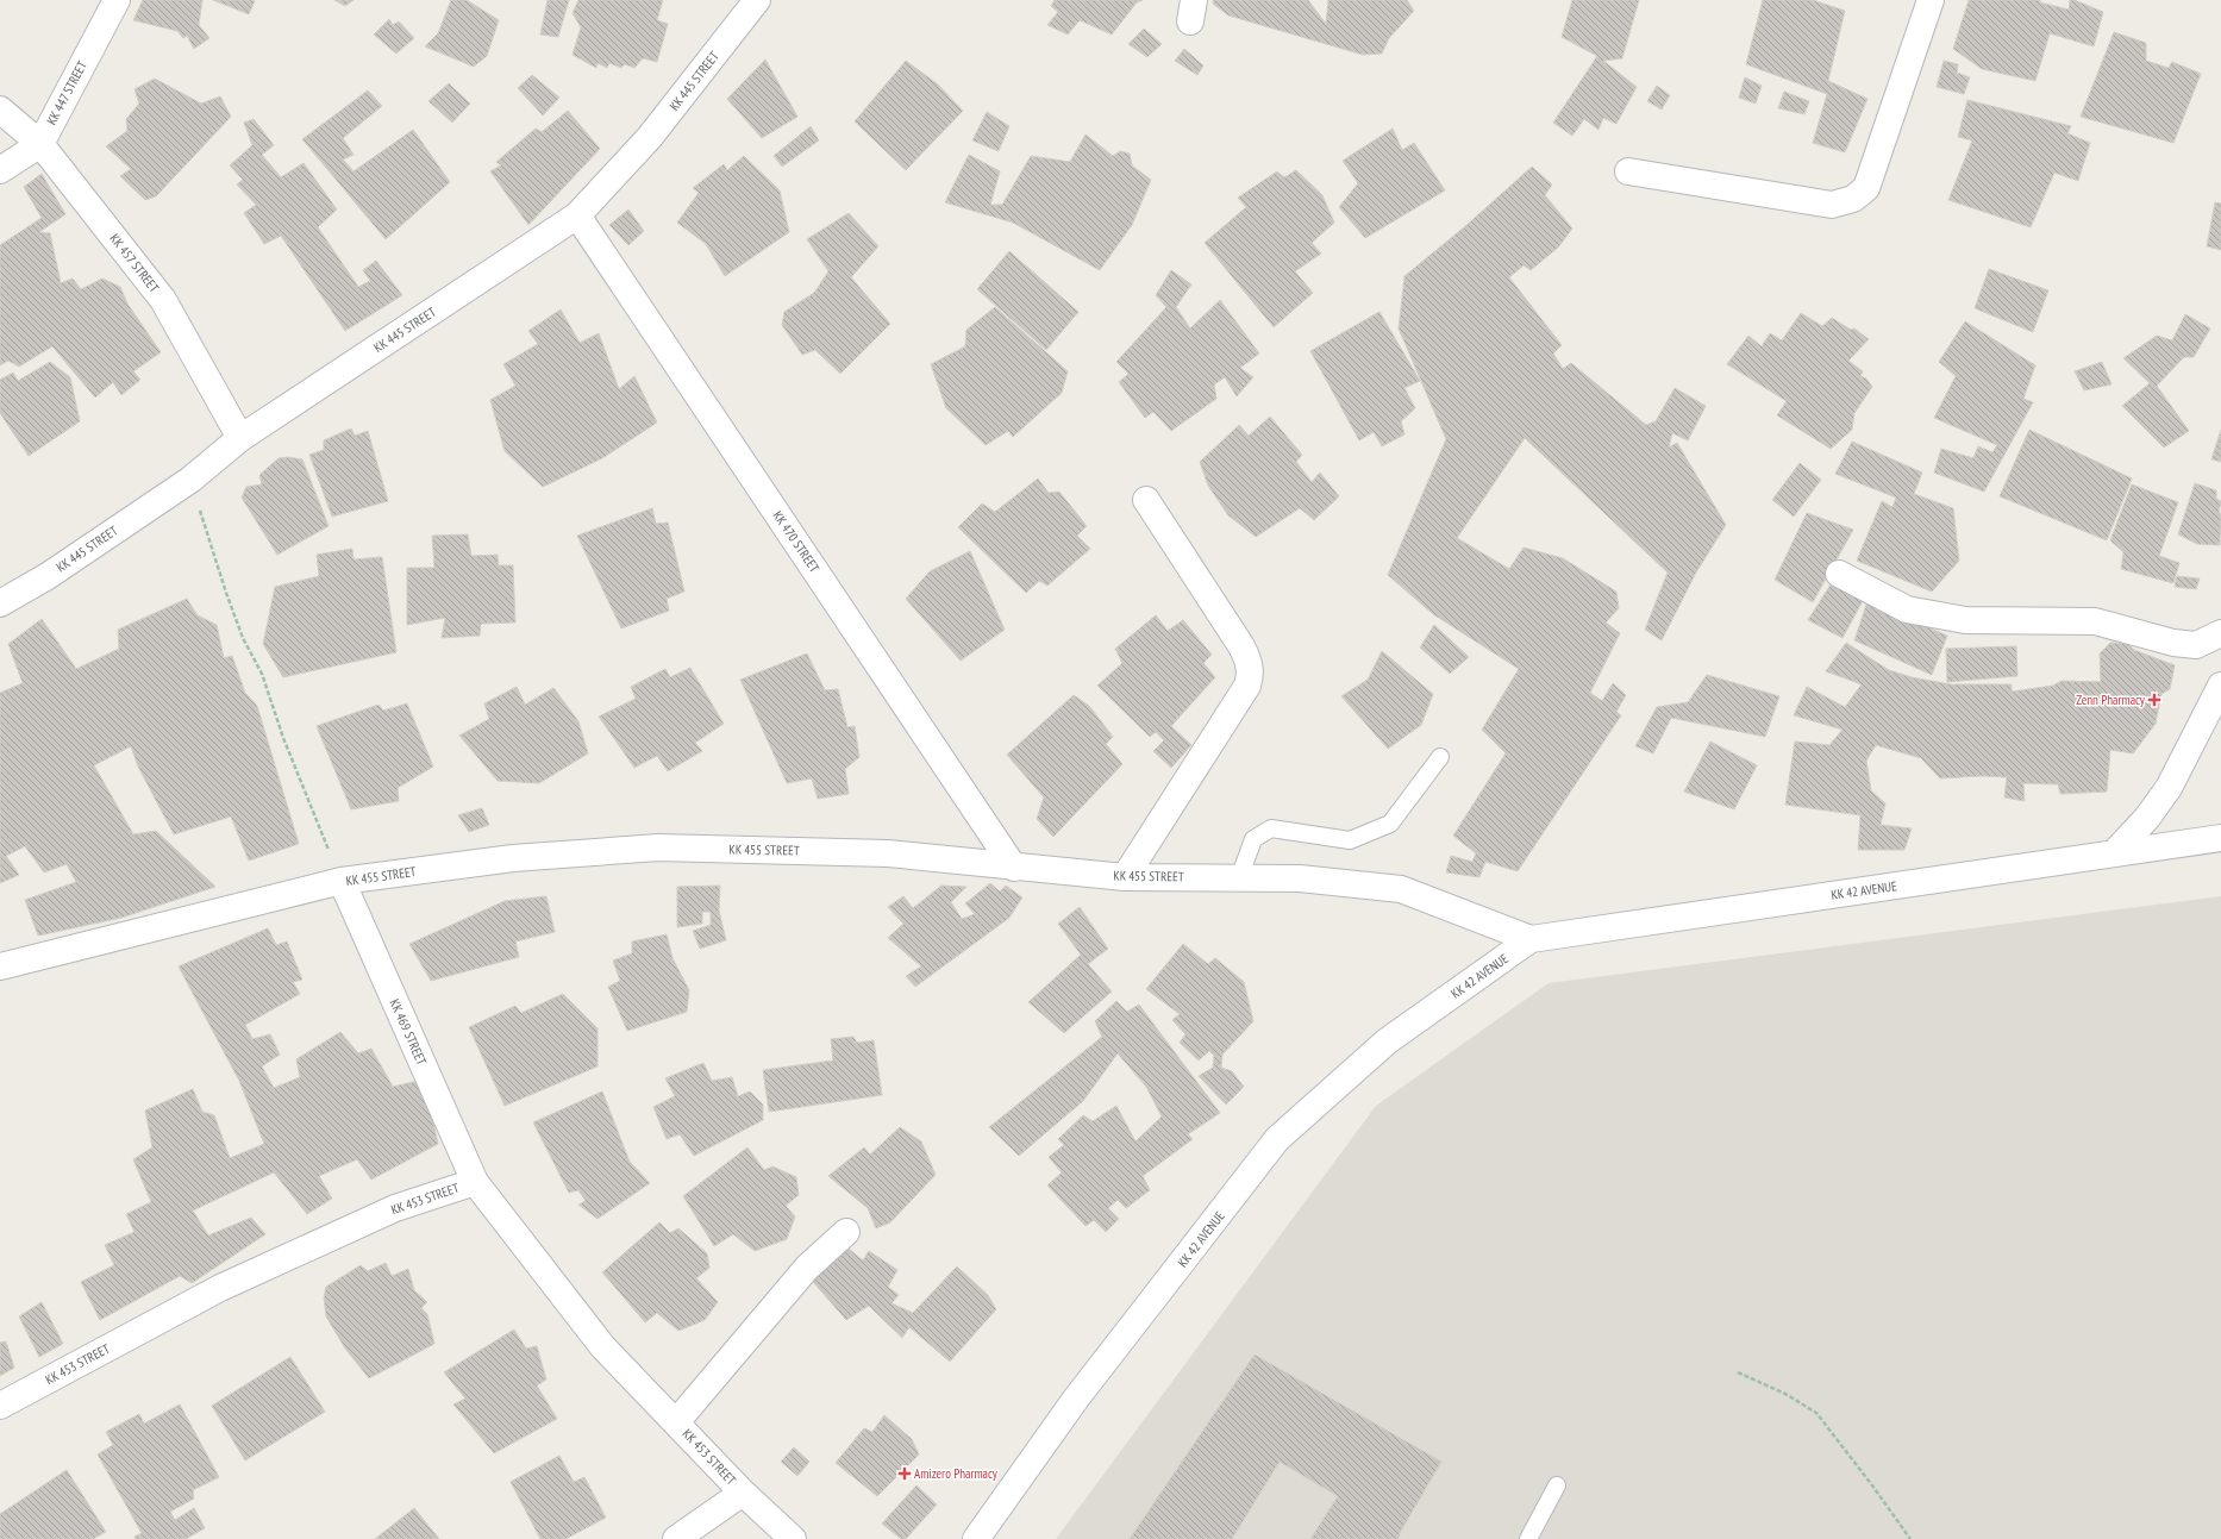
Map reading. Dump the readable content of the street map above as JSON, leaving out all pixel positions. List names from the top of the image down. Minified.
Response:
{"streets":{"street":["KK 445 STREET","KK 447 STREET","KK 457 STREET","KK 470 STREET","KK 455 STREET","KK 42 AVENUE","KK 469 STREET","KK 453 STREET"]},"crossings":[["KK 445 STREET","KK 457 STREET"],["KK 445 STREET","KK 470 STREET"],["KK 447 STREET","KK 457 STREET"],["KK 470 STREET","KK 455 STREET"],["KK 455 STREET","KK 42 AVENUE"],["KK 455 STREET","KK 469 STREET"],["KK 469 STREET","KK 453 STREET"]],"places":{"health":["Zenn Pharmacy","Amizero Pharmacy"]}}
